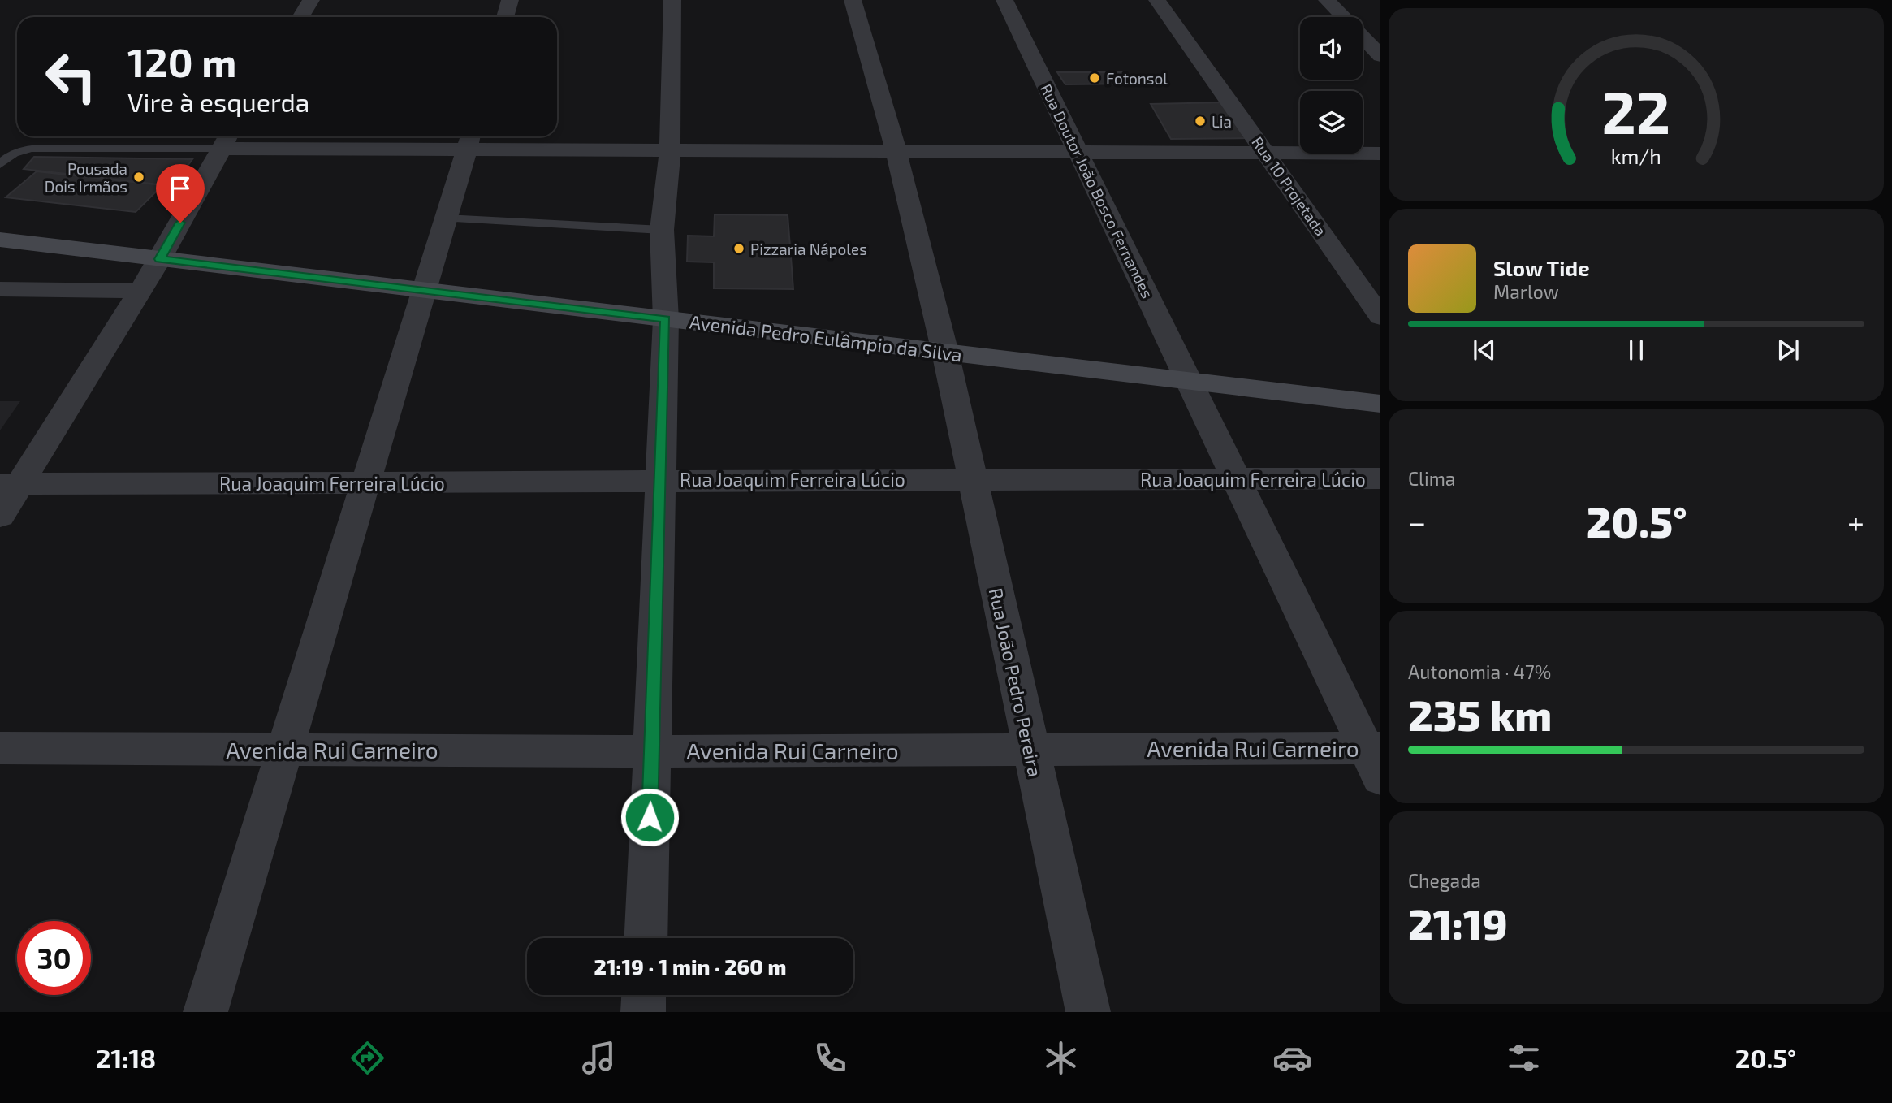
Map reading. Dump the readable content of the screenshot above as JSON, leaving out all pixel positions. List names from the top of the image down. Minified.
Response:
{"streets":{"main road":["Avenida Pedro Eulâmpio da Silva"],"street":["Rua 10 Projetada","Rua Doutor João Bosco Fernandes","Rua Joaquim Ferreira Lúcio","Rua João Pedro Pereira","Avenida Rui Carneiro"]},"crossings":[["Rua Doutor João Bosco Fernandes","Avenida Pedro Eulâmpio da Silva"],["Rua Doutor João Bosco Fernandes","Rua Joaquim Ferreira Lúcio"],["Rua Doutor João Bosco Fernandes","Avenida Rui Carneiro"],["Avenida Pedro Eulâmpio da Silva","Rua João Pedro Pereira"],["Rua Joaquim Ferreira Lúcio","Rua João Pedro Pereira"],["Rua João Pedro Pereira","Avenida Rui Carneiro"]],"places":["Fotonsol","Lia","Pousada Dois Irmãos","Pizzaria Nápoles"],"page":{"turn":["120 m","Vire à esquerda"],"song":["Slow Tide","Marlow"],"tile":["Clima",["Autonomia · 47%","235 km"],["Chegada","21:19"]],"heat":["−","20.5°","+"],"limit":"30","trip":"21:19 · 1 min · 260 m","tabs":["21:18","20.5°"],"gauge":["22","km/h"]}}
